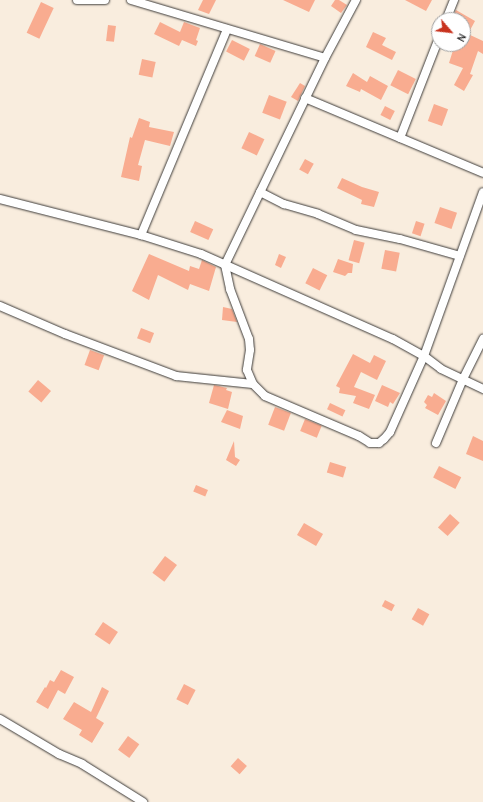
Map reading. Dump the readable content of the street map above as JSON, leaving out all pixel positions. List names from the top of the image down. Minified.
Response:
{"north":"bottom right"}
